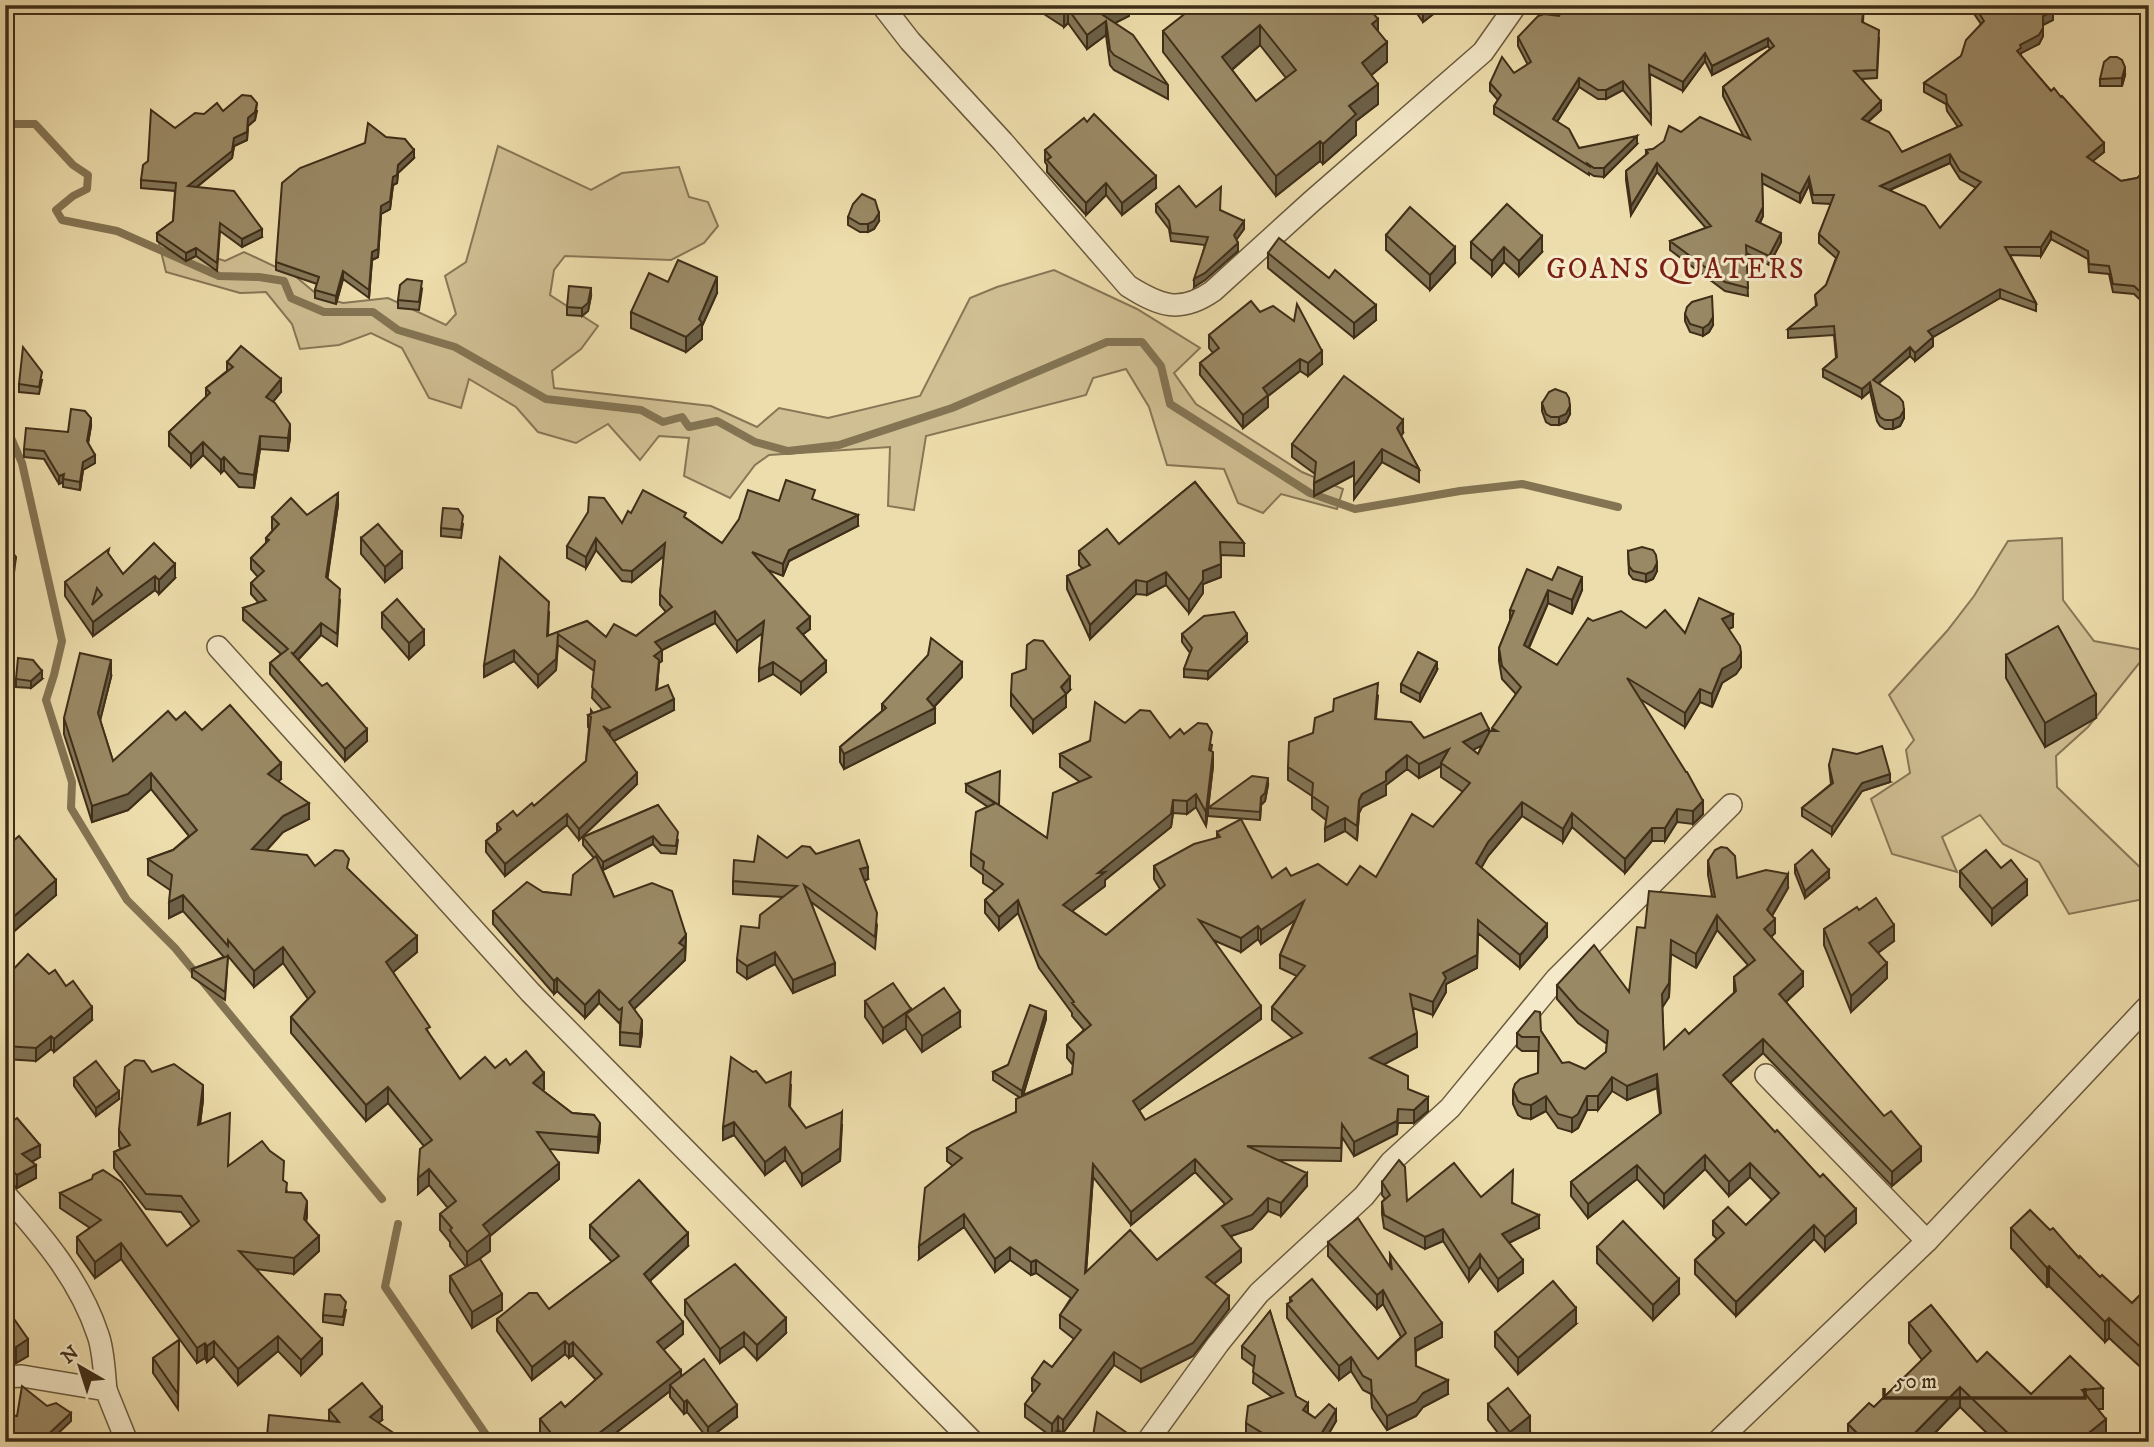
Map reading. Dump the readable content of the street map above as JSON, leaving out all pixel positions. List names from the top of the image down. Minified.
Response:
{"districts":["GOANS QUATERS"],"scale_bar":"50 m","north":"top left"}
